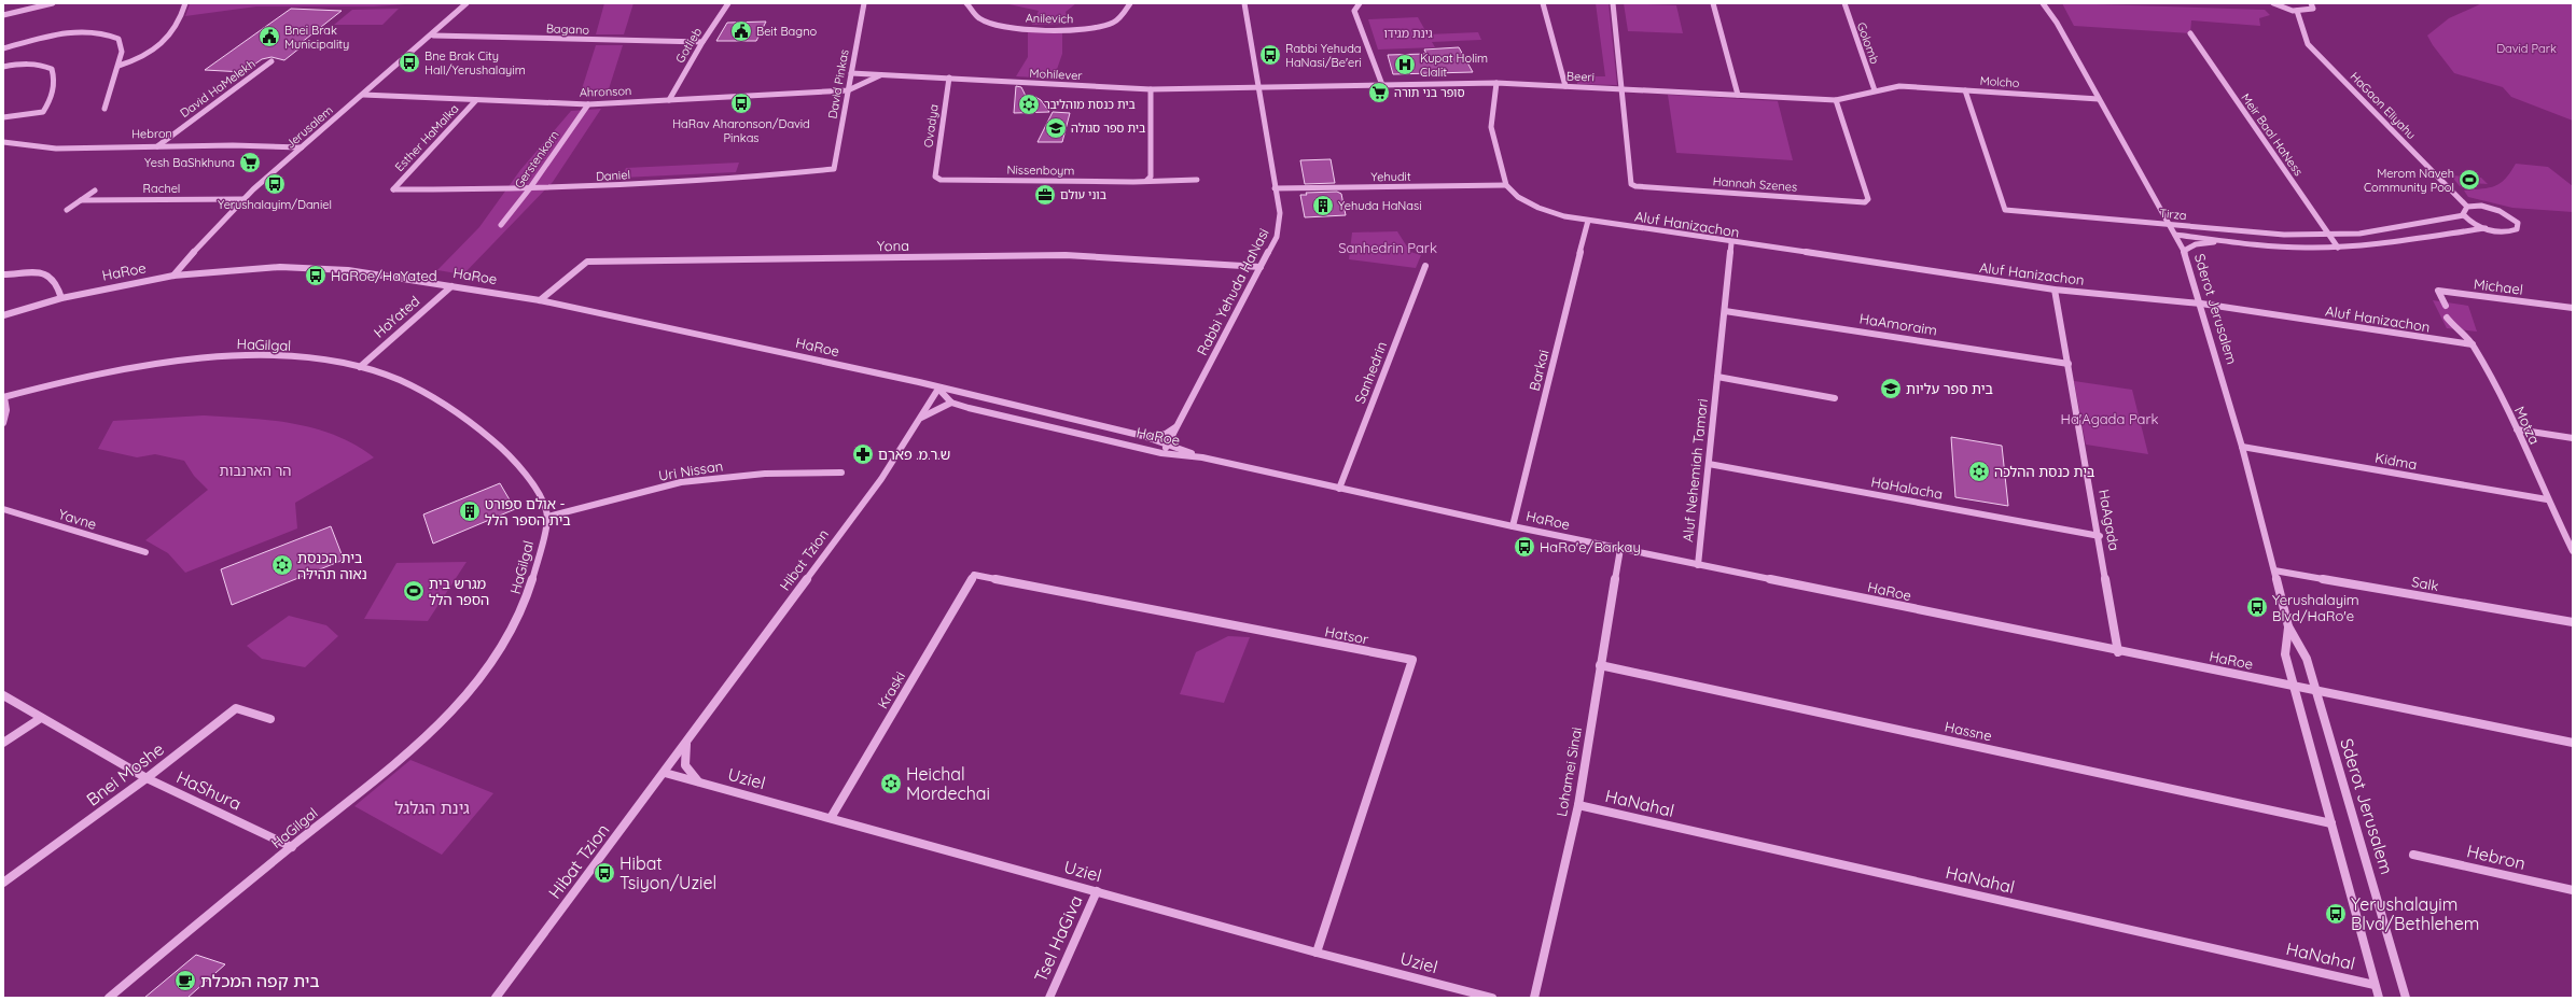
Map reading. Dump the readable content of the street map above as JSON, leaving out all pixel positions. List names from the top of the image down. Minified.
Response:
{"streets":{"street":["Anilevich","Bagano","Golomb","Gotlieb","Mohilever","Beeri","Molcho","David Pinkas","David HaMelekh","Ahronson","HaGaon Eliyahu","Ovadya","Jerusalem","Hebron","Meir Baal HaNess","Esther HaMalka","Gerstenkorn","Nissenboym","Daniel","Yehudit","Hannah Szenes","Rachel","Tirza","Aluf Hanizachon","Yona","HaRoe","Michael","Rabbi Yehuda HaNasi","Sderot Jerusalem","HaYated","HaAmoraim","HaGilgal","Barkai","Sanhedrin","Motza","Kidma","Uri Nissan","Aluf Nehemiah Tamari","HaHalacha","Yavne","HaAgada","Hibat Tzion","Salk","Hatsor","Kraski","Hassne","Lohamei Sinai","Bnei Moshe","Uziel","HaShura","HaNahal","Tsel HaGiva"]},"crossings":[["Bagano","Gotlieb"],["Bagano","Jerusalem"],["Golomb","Beeri"],["Gotlieb","Ahronson"],["Mohilever","Beeri"],["Mohilever","David Pinkas"],["Mohilever","Ovadya"],["Mohilever","Rabbi Yehuda HaNasi"],["Beeri","Molcho"],["Beeri","Hannah Szenes"],["Beeri","Rabbi Yehuda HaNasi"],["Molcho","Tirza"],["Molcho","Sderot Jerusalem"],["David Pinkas","Ahronson"],["David Pinkas","Daniel"],["David HaMelekh","Hebron"],["Ahronson","Jerusalem"],["Ahronson","Esther HaMalka"],["Ahronson","Gerstenkorn"],["Ovadya","Nissenboym"],["Jerusalem","Hebron"],["Jerusalem","Rachel"],["Jerusalem","HaRoe"],["Meir Baal HaNess","Tirza"],["Esther HaMalka","Daniel"],["Gerstenkorn","Daniel"],["Yehudit","Aluf Hanizachon"],["Yehudit","Rabbi Yehuda HaNasi"],["Tirza","Sderot Jerusalem"],["Aluf Hanizachon","Sderot Jerusalem"],["Aluf Hanizachon","Barkai"],["Aluf Hanizachon","Motza"],["Aluf Hanizachon","Aluf Nehemiah Tamari"],["Aluf Hanizachon","HaAgada"],["Yona","HaRoe"],["Yona","Rabbi Yehuda HaNasi"],["HaRoe","Rabbi Yehuda HaNasi"],["HaRoe","Sderot Jerusalem"],["HaRoe","HaYated"],["HaRoe","Barkai"],["HaRoe","Sanhedrin"],["HaRoe","Aluf Nehemiah Tamari"],["HaRoe","HaAgada"],["HaRoe","Hibat Tzion"],["HaRoe","Lohamei Sinai"],["Sderot Jerusalem","Kidma"],["Sderot Jerusalem","Salk"],["Sderot Jerusalem","Hassne"],["Sderot Jerusalem","HaNahal"],["HaYated","HaGilgal"],["HaAmoraim","Aluf Nehemiah Tamari"],["HaAmoraim","HaAgada"],["HaGilgal","Uri Nissan"],["HaGilgal","HaShura"],["Motza","Kidma"],["Aluf Nehemiah Tamari","HaHalacha"],["HaHalacha","HaAgada"],["Hibat Tzion","Uziel"],["Hatsor","Kraski"],["Hatsor","Uziel"],["Kraski","Uziel"],["Hassne","Lohamei Sinai"],["Lohamei Sinai","HaNahal"],["Bnei Moshe","HaShura"],["Uziel","Tsel HaGiva"]],"parks":["גינת מגידו","David Park","Sanhedrin Park","Ha'Agada Park","הר הארנבות","גינת הגלגל"],"places":{"public building":["Beit Bagno","Bnei Brak Municipality"],"bus stop":["Rabbi Yehuda HaNasi/Be'eri","Bne Brak City Hall/Yerushalayim","HaRav Aharonson/David Pinkas","Yerushalayim/Daniel","HaRoe/HaYated","HaRo'e/Barkay","Yerushalayim Blvd/HaRo'e","Hibat Tsiyon/Uziel","Yerushalayim Blvd/Bethlehem"],"hospital":["Kupat Holim Clalit"],"supermarket":["סופר בני תורה","Yesh BaShkhuna"],"synagogue":["בית כנסת מוהליבר","בית כנסת ההלכה","בית הכנסת נאוה תהילה","Heichal Mordechai"],"school or university":["בית ספר סגולה","בית ספר עליות"],"sports":["Merom Naveh Community Pool","מגרש בית הספר הלל"],"office":["בוני עולם"],"building":["Yehuda HaNasi","אולם ספורט - בית הספר הלל"],"pharmacy":["ש.ר.מ. פארם"],"cafe":["בית קפה המכלת"]}}
